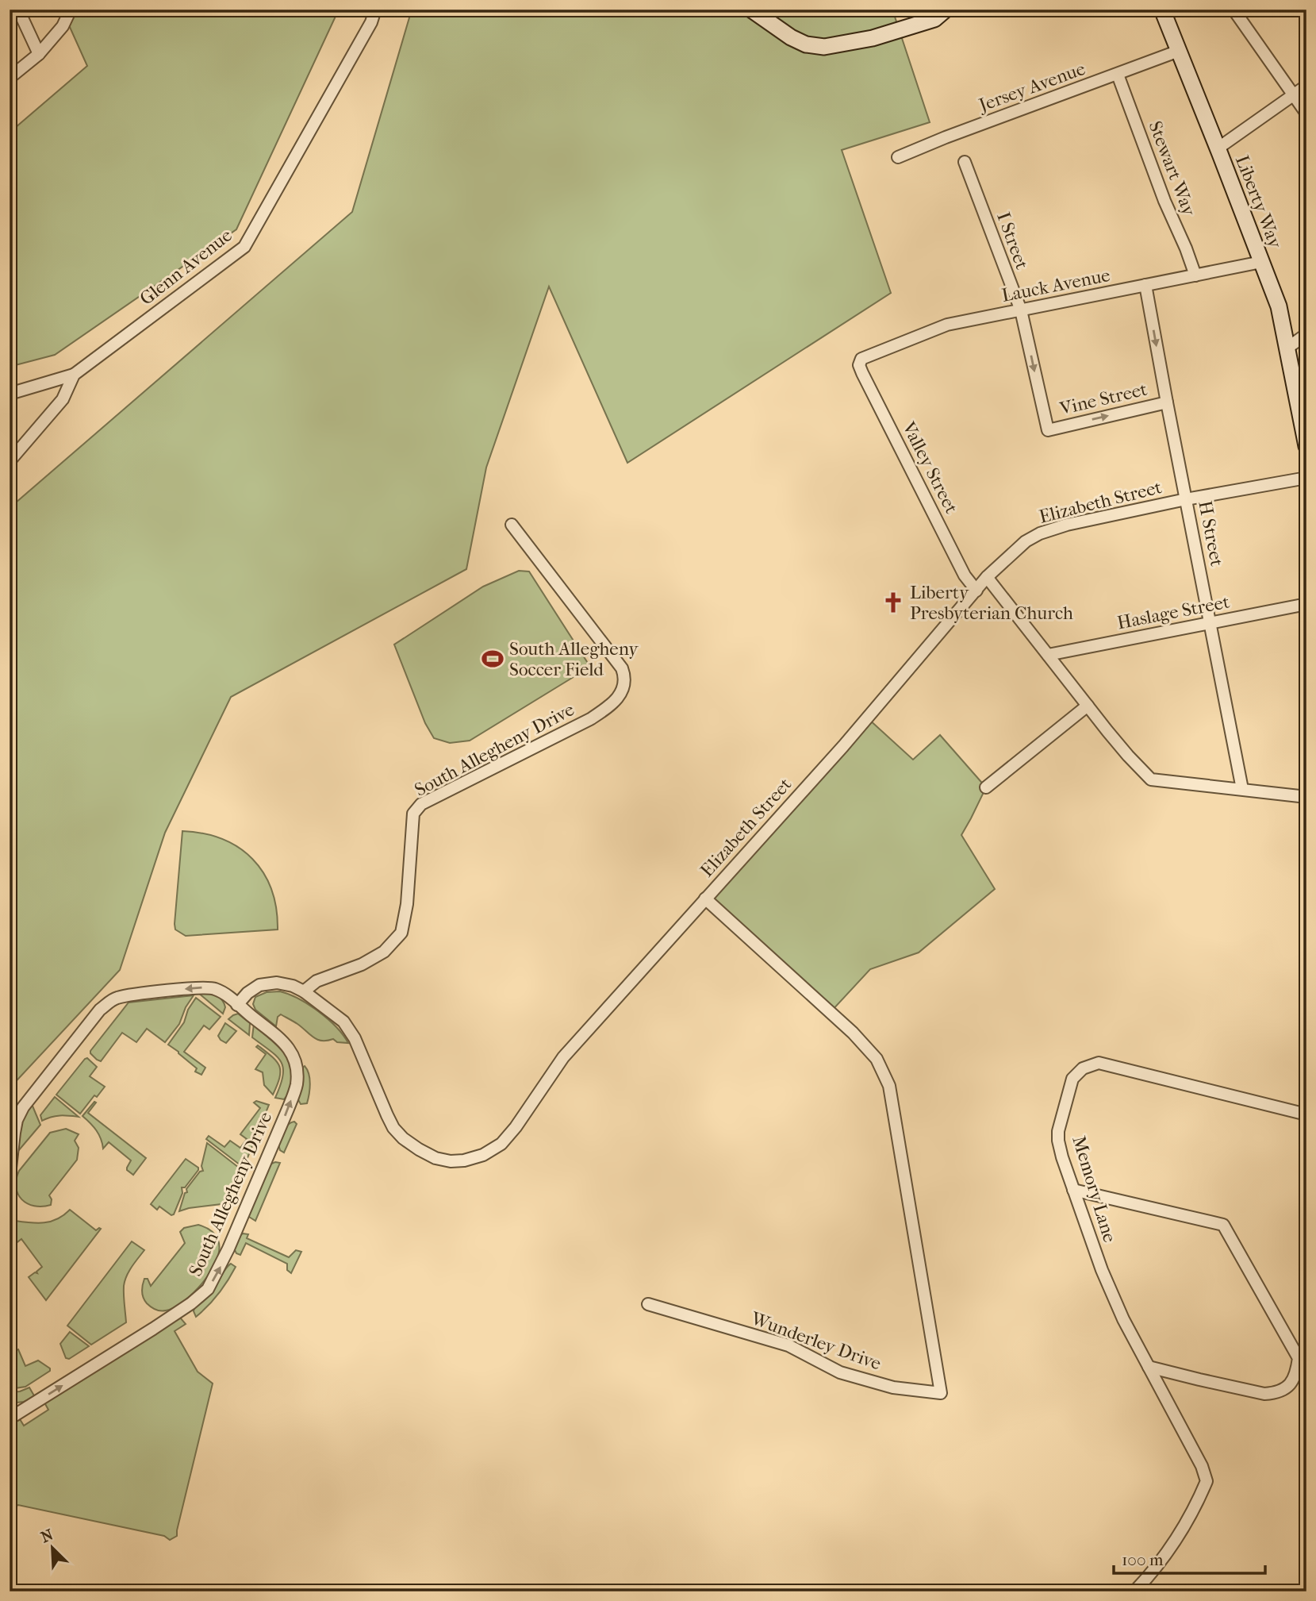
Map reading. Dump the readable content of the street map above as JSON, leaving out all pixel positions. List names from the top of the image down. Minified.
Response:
{"streets":{"street":["Jersey Avenue","Stewart Way","Liberty Way","I Street","Glenn Avenue","Lauck Avenue","Vine Street","Valley Street","Elizabeth Street","H Street","Haslage Street","South Allegheny Drive","Memory Lane","Wunderley Drive"]},"crossings":[["Jersey Avenue","Stewart Way"],["Jersey Avenue","Liberty Way"],["Stewart Way","Lauck Avenue"],["Liberty Way","Lauck Avenue"],["I Street","Lauck Avenue"],["I Street","Vine Street"],["Lauck Avenue","Valley Street"],["Lauck Avenue","H Street"],["Vine Street","H Street"],["Valley Street","Elizabeth Street"],["Elizabeth Street","H Street"],["Elizabeth Street","South Allegheny Drive"],["Elizabeth Street","Wunderley Drive"],["H Street","Haslage Street"]],"one_way":["I Street","Vine Street"],"places":{"church":["Liberty Presbyterian Church"],"sports":["South Allegheny Soccer Field"]},"scale_bar":"100 m","north":"top left"}
